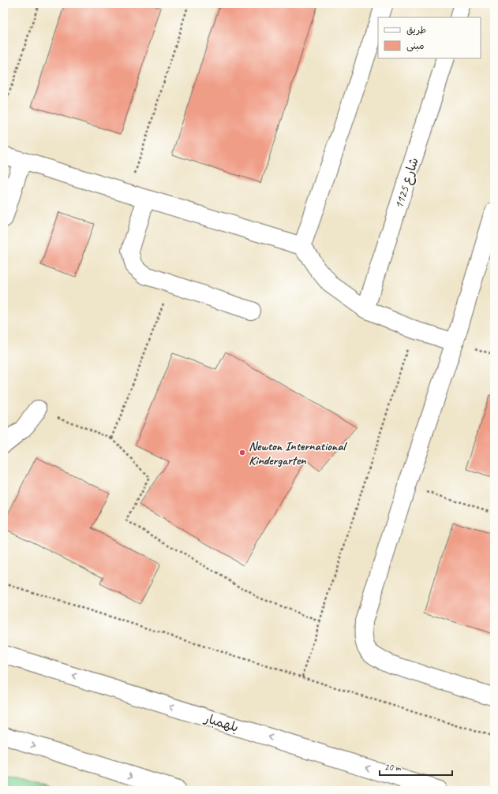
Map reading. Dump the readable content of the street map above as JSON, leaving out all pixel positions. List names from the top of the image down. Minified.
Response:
{"streets":{"street":["شارع 1125","بلهمبار"]},"places":["Newton International Kindergarten"],"legend":["طريق","مبنى"],"scale_bar":"20 m"}
